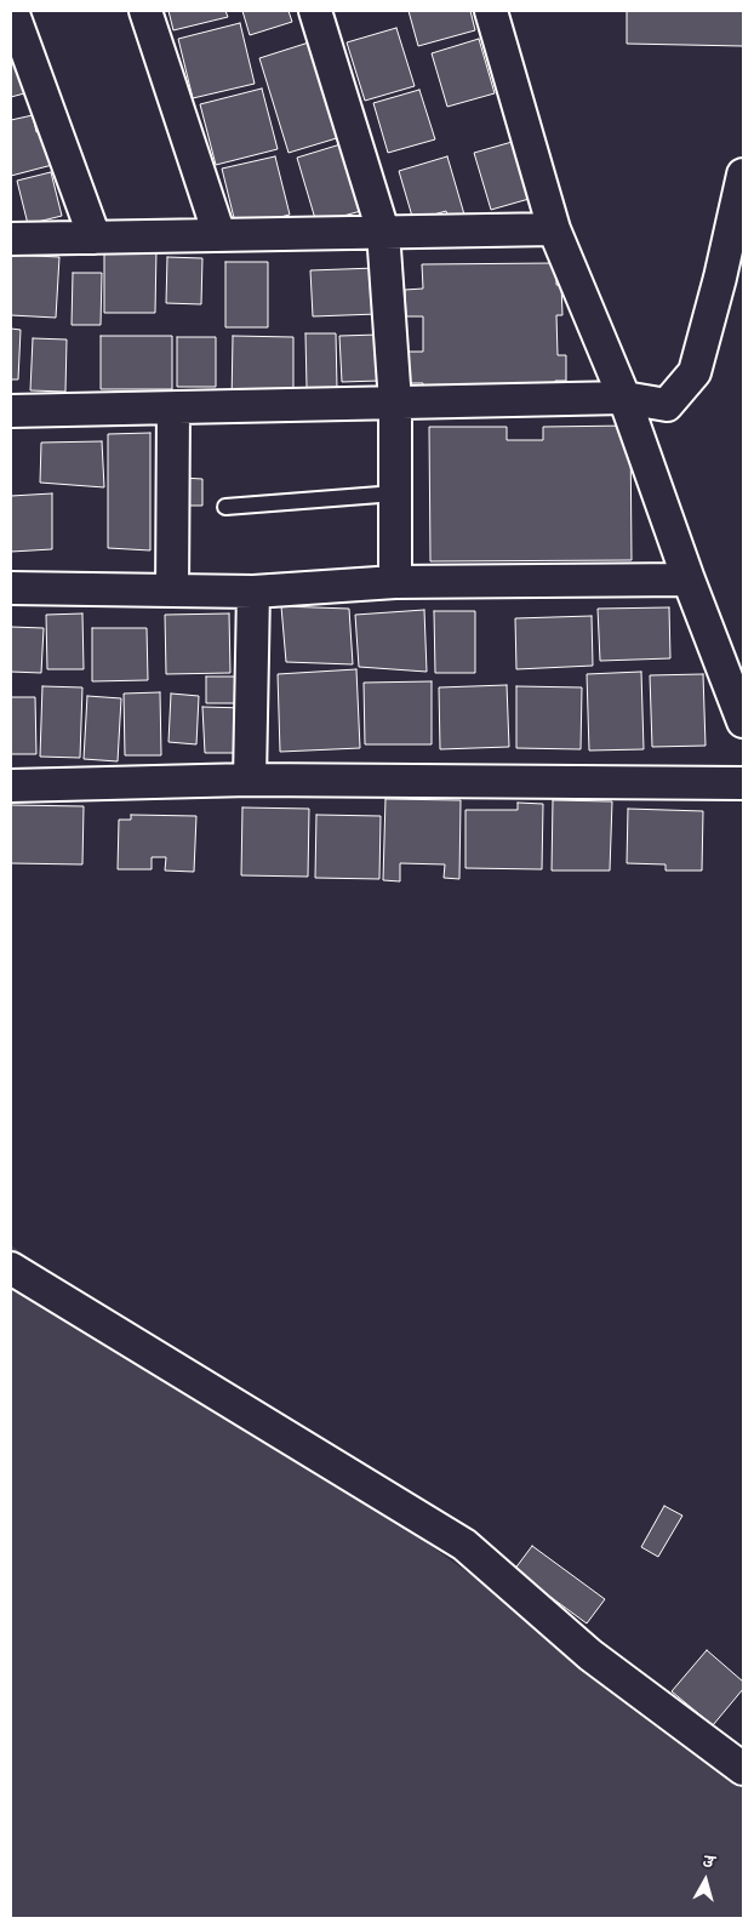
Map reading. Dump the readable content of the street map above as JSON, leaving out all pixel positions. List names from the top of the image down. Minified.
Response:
{"north":"top"}
